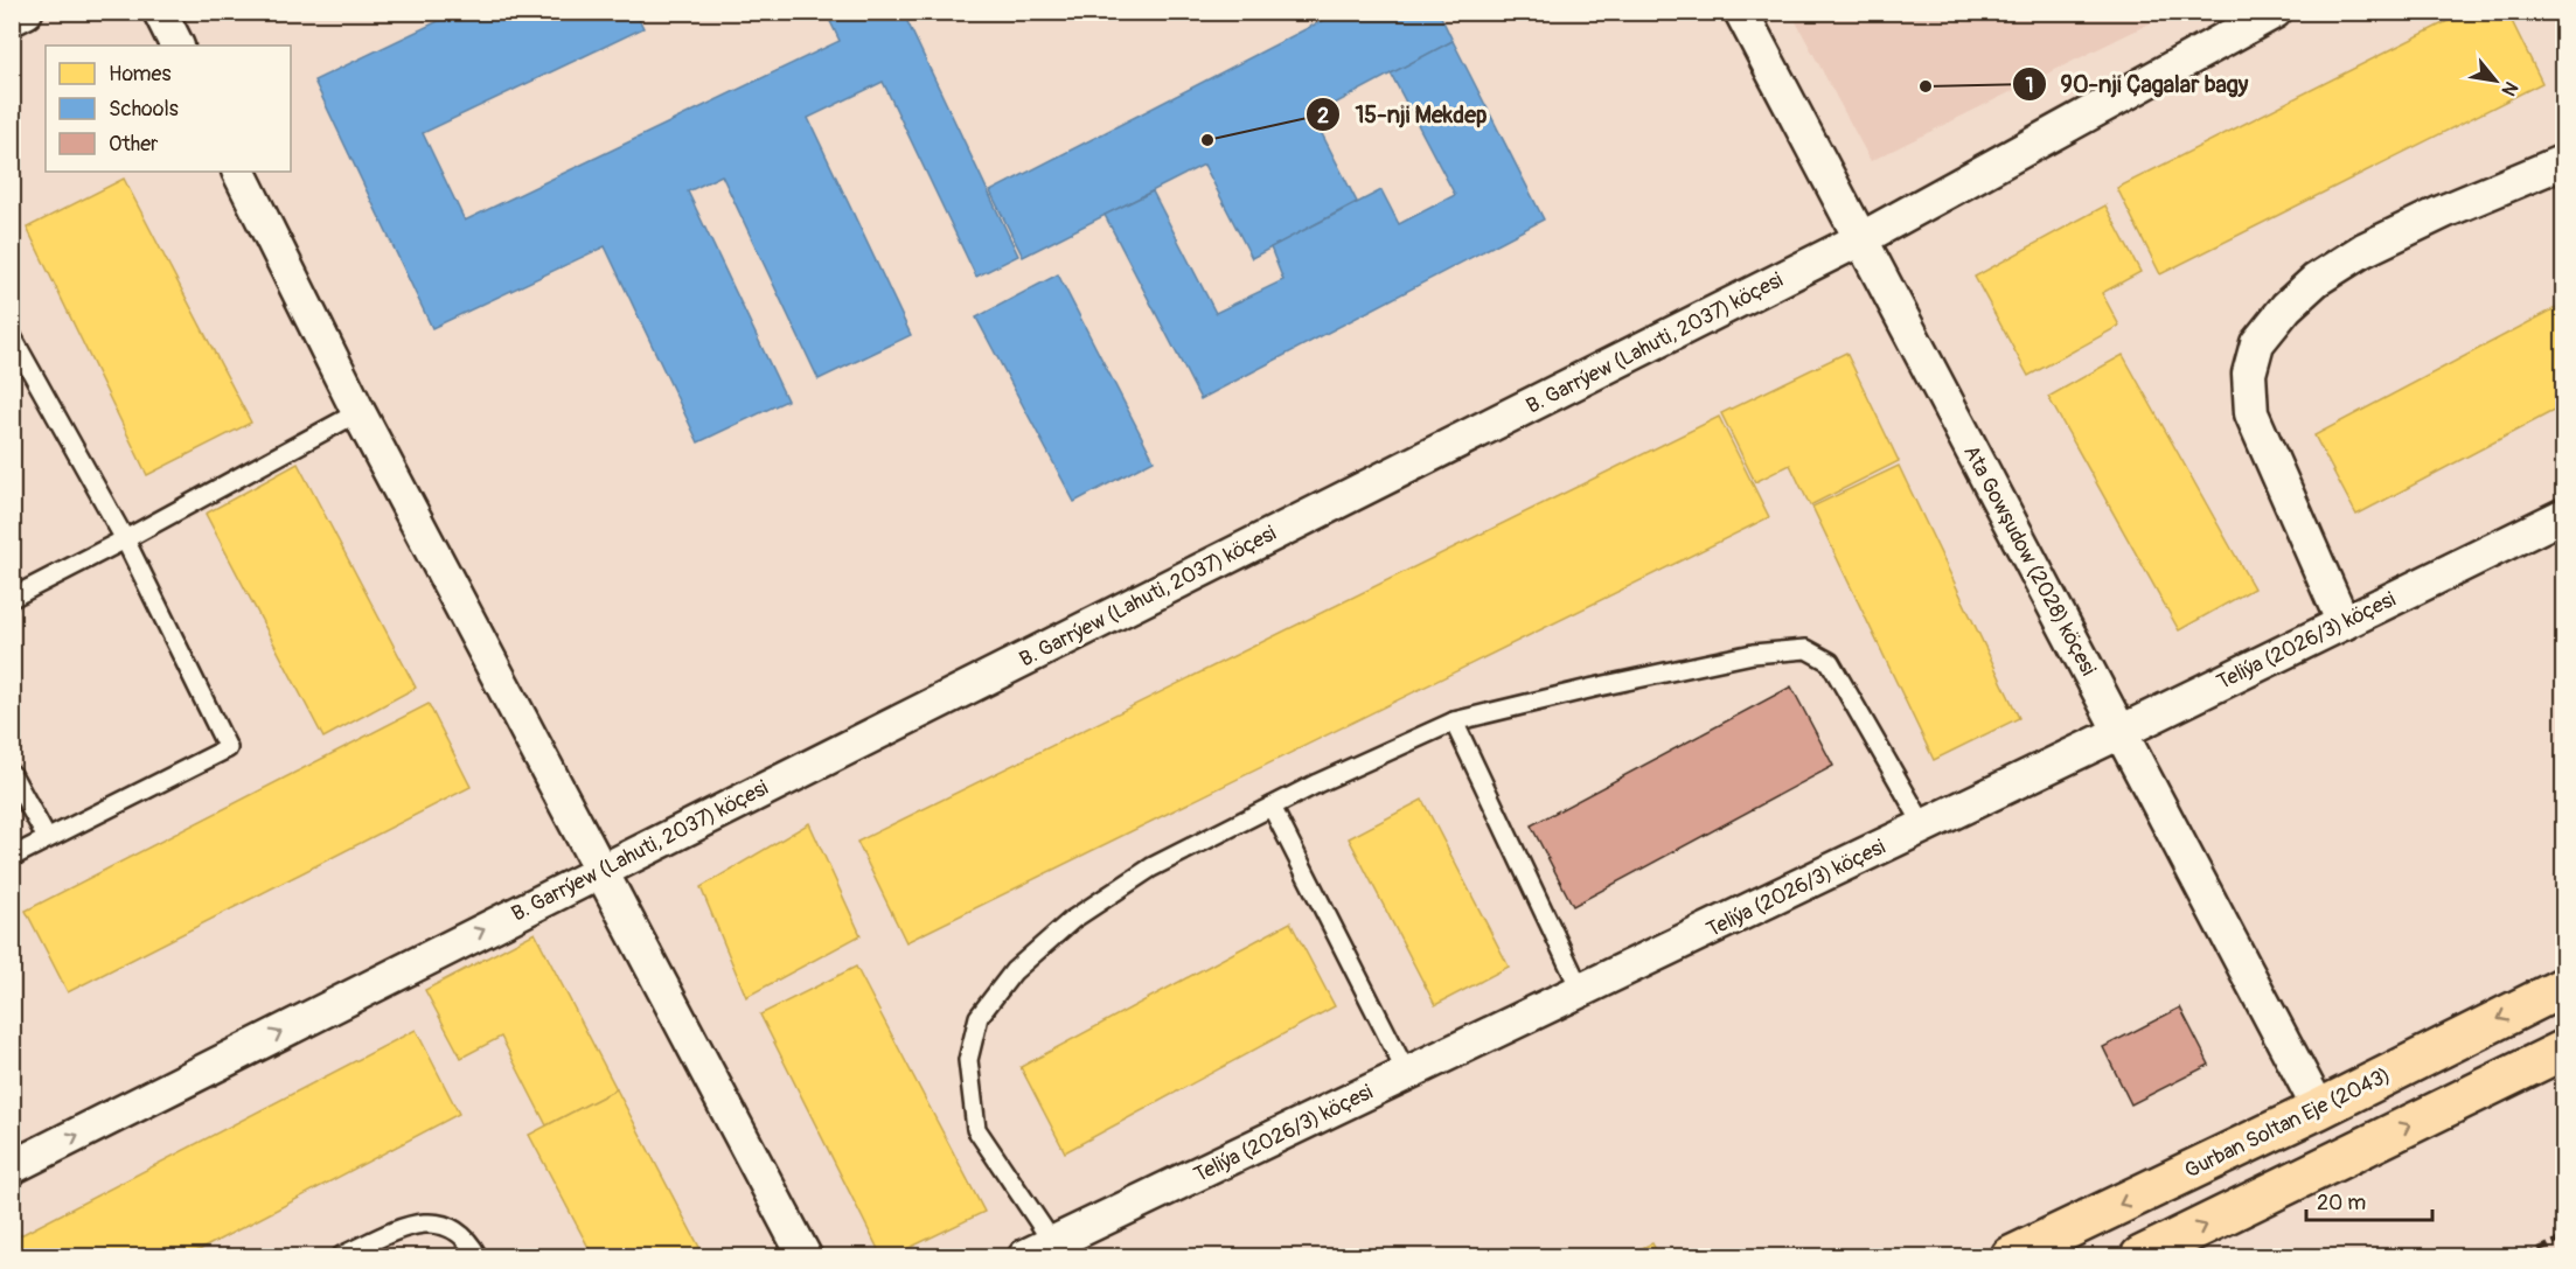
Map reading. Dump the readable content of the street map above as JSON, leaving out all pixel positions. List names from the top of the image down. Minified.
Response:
{"streets":{"highway":["Gurban Soltan Eje (2043)"],"street":["B. Garrýew (Lahuti, 2037) köçesi","Ata Gowşudow (2028) köçesi","Teliýa (2026/3) köçesi"]},"crossings":[["B. Garrýew (Lahuti, 2037) köçesi","Ata Gowşudow (2028) köçesi"],["Ata Gowşudow (2028) köçesi","Teliýa (2026/3) köçesi"],["Ata Gowşudow (2028) köçesi","Gurban Soltan Eje (2043)"]],"places":["90-nji Çagalar bagy","15-nji Mekdep"],"legend":["Homes","Schools","Other"],"scale_bar":"20 m","north":"bottom right"}
